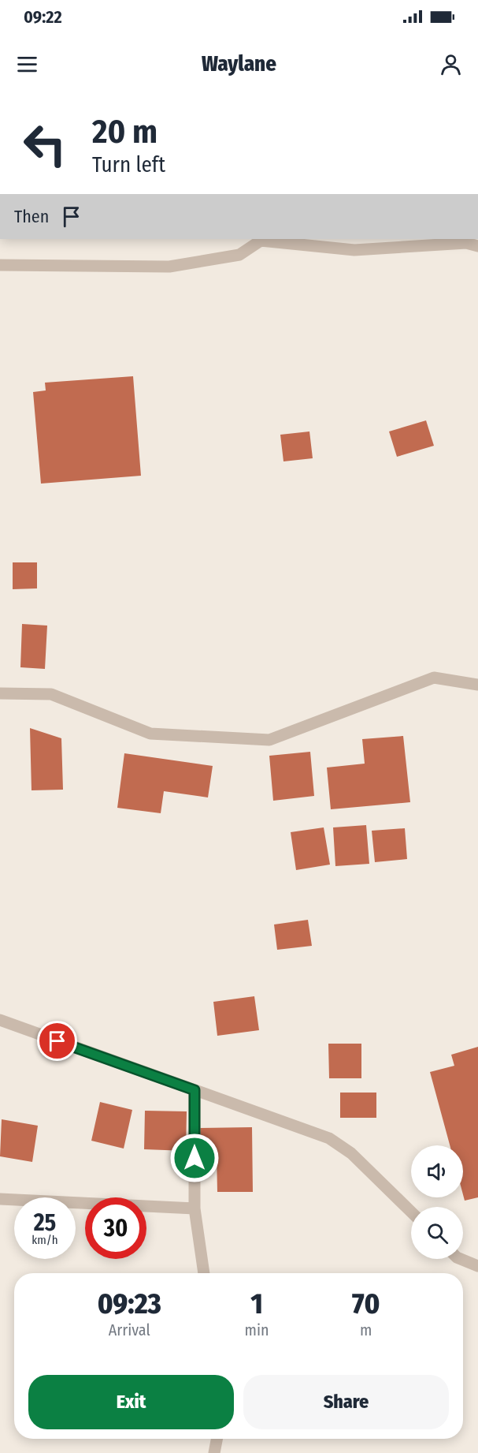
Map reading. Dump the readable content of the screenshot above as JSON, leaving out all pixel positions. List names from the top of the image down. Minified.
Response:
{"page":{"status":"09:22","header":"Waylane","turn":["20 m","Turn left"],"then":"Then","speed":"25 km/h","limit":"30","eta":["09:23","Arrival","1","min","70","m"],"buttons":["Exit","Share"]}}
